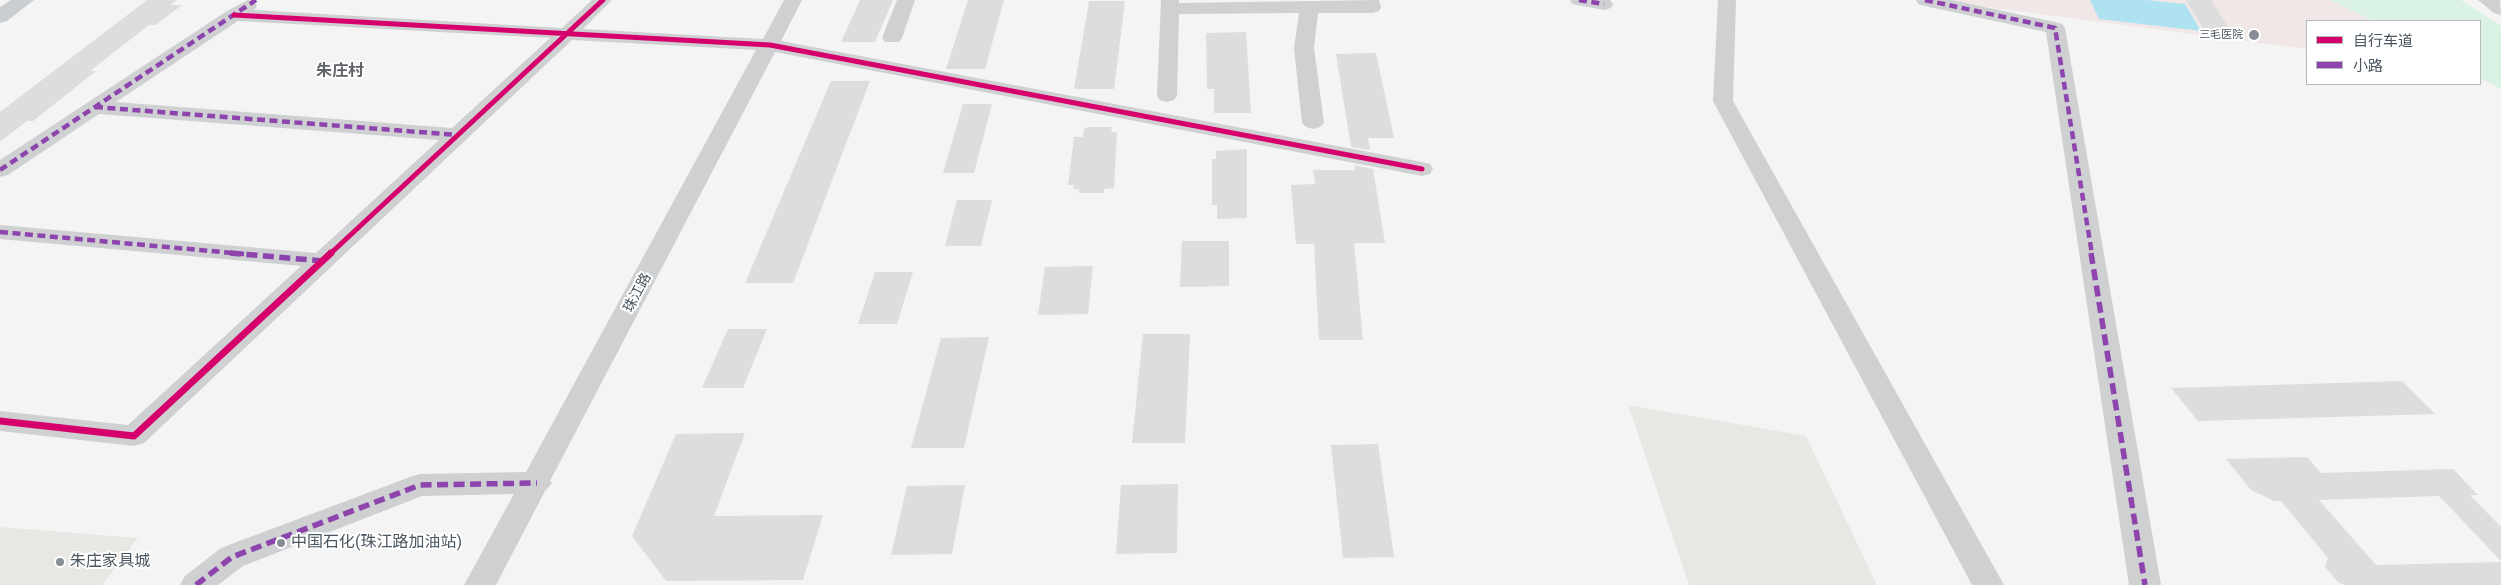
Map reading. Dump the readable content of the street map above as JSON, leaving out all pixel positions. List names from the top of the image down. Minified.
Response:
{"streets":{"street":["珠江路"]},"districts":["朱庄村"],"places":["三毛医院","中国石化(珠江路加油站)","朱庄家具城"],"legend":["自行车道","小路"]}
